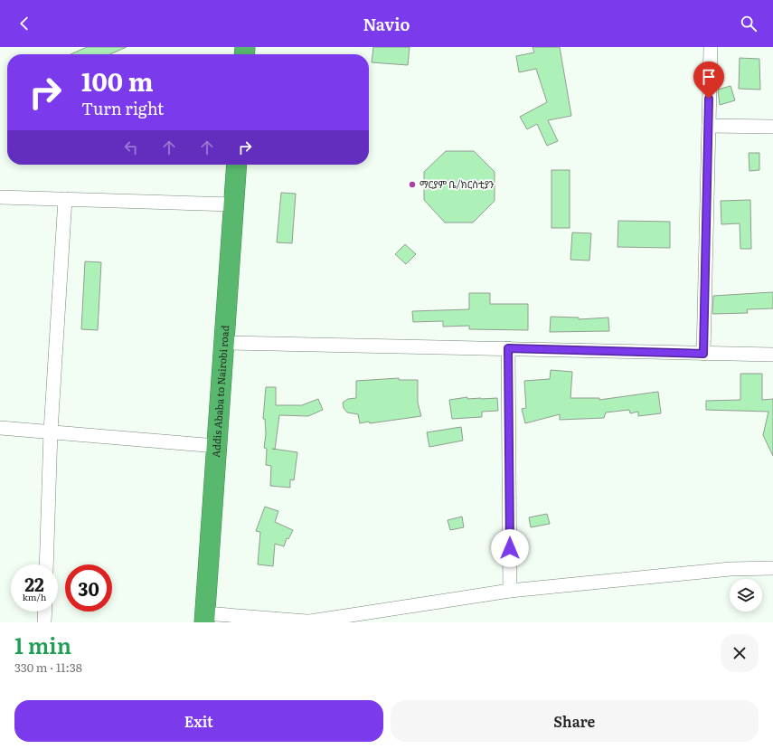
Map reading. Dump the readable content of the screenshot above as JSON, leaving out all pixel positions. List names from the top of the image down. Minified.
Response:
{"streets":{"highway":["Addis Ababa to Nairobi road"]},"places":["ማርያም ቤ/ክርስቲያን"],"page":{"header":"Navio","turn":["100 m","Turn right"],"speed":"22 km/h","limit":"30","heading":["1 min","330 m · 11:38"],"buttons":["Exit","Share"]}}
